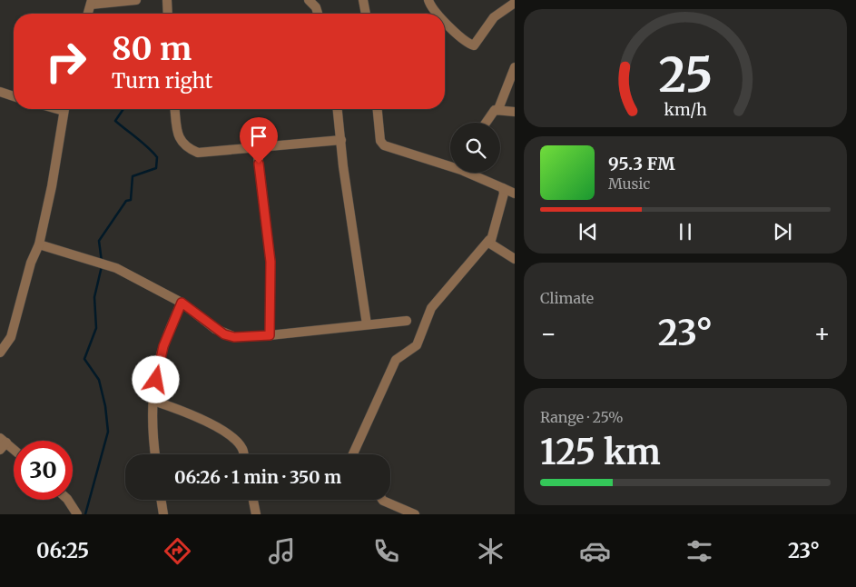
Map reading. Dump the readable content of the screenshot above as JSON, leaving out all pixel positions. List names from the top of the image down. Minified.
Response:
{"page":{"turn":["80 m","Turn right"],"song":["95.3 FM","Music"],"tile":["Climate",["Range · 25%","125 km"]],"heat":["−","23°","+"],"limit":"30","trip":"06:26 · 1 min · 350 m","tabs":["06:25","23°"],"gauge":["25","km/h"]}}
